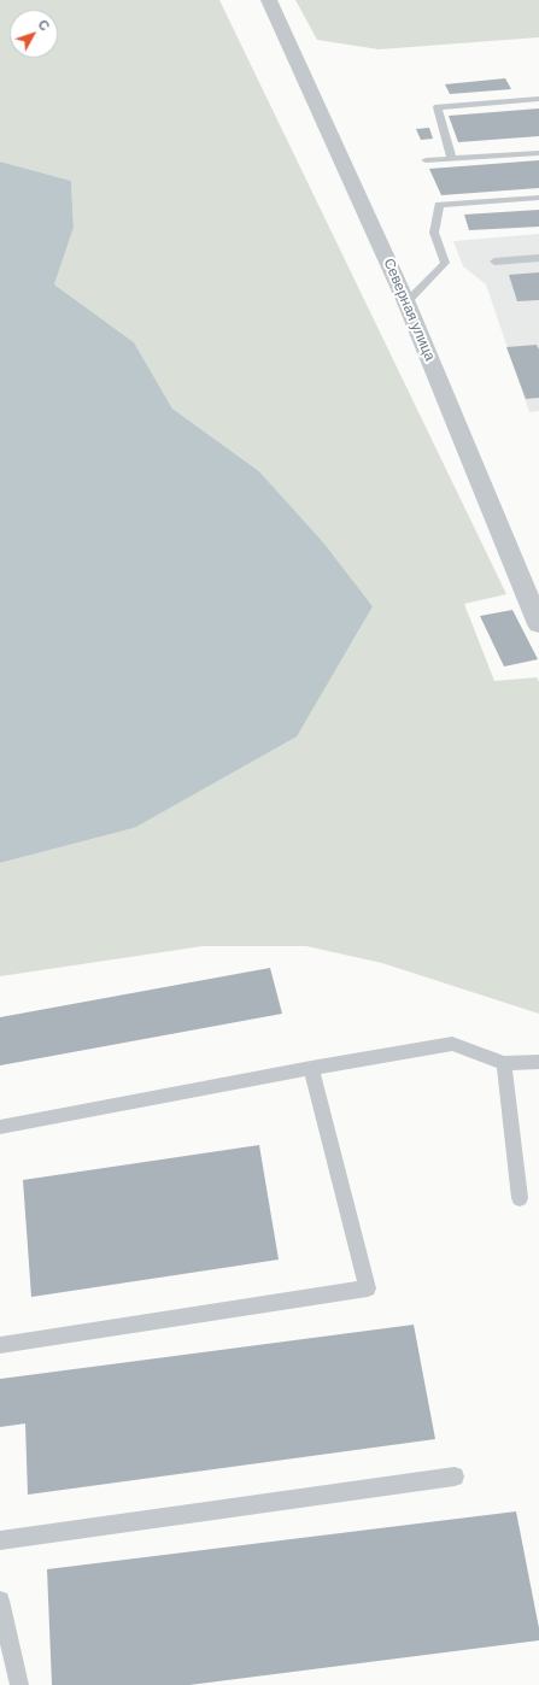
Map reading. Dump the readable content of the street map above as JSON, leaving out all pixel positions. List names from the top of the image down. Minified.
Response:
{"streets":{"street":["Северная улица"]},"north":"top right"}
